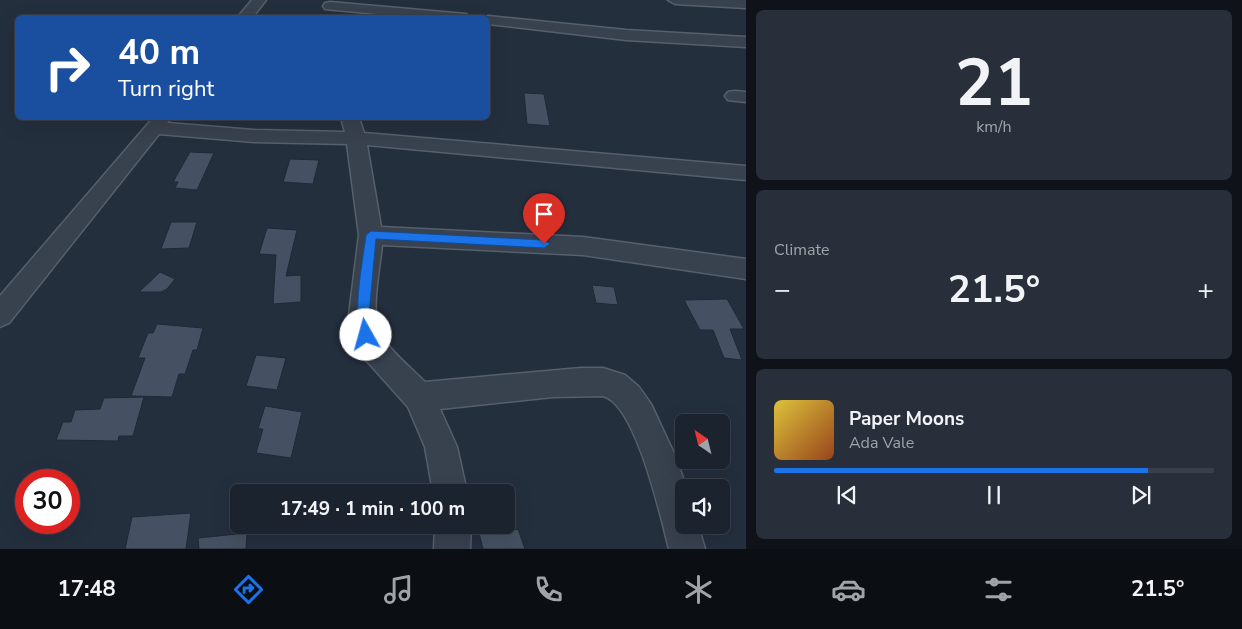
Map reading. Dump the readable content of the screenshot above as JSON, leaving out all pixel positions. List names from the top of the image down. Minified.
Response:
{"north":"top left","page":{"tile":[["21","km/h"],"Climate"],"turn":["40 m","Turn right"],"heat":["−","21.5°","+"],"song":["Paper Moons","Ada Vale"],"limit":"30","trip":"17:49 · 1 min · 100 m","tabs":["17:48","21.5°"]}}
